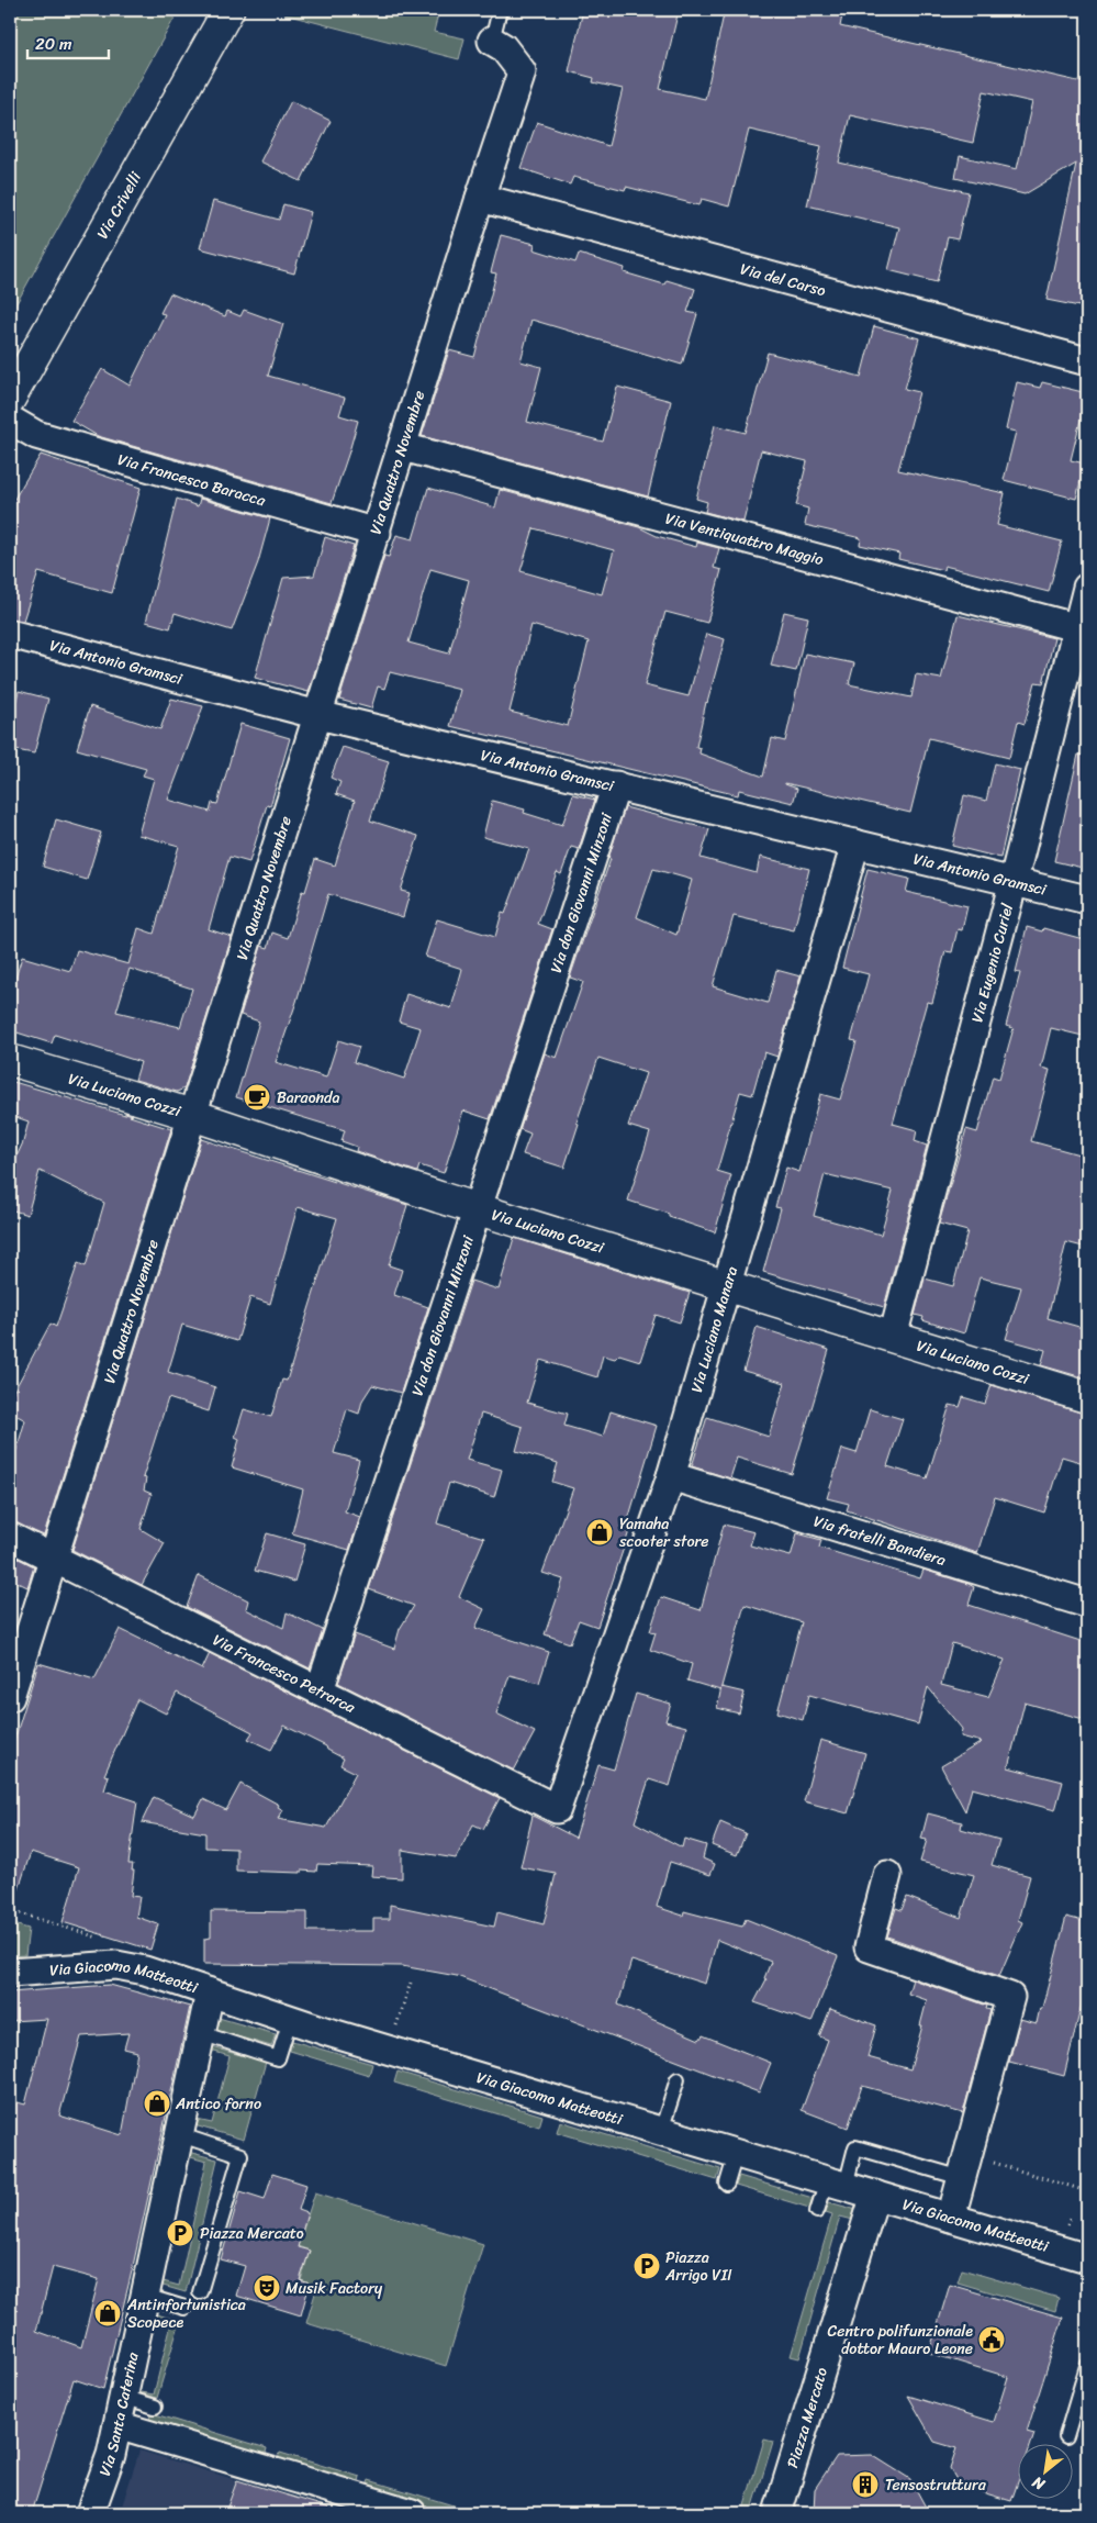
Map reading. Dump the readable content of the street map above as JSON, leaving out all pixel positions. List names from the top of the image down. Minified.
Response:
{"streets":{"street":["Via Crivelli","Via del Carso","Via Quattro Novembre","Via Francesco Baracca","Via Ventiquattro Maggio","Via Antonio Gramsci","Via don Giovanni Minzoni","Via Eugenio Curiel","Via Luciano Cozzi","Via Luciano Manara","Via fratelli Bandiera","Via Francesco Petrarca","Via Giacomo Matteotti","Via Santa Caterina","Piazza Mercato"]},"crossings":[["Via del Carso","Via Quattro Novembre"],["Via Quattro Novembre","Via Francesco Baracca"],["Via Quattro Novembre","Via Ventiquattro Maggio"],["Via Quattro Novembre","Via Antonio Gramsci"],["Via Quattro Novembre","Via Luciano Cozzi"],["Via Quattro Novembre","Via Francesco Petrarca"],["Via Ventiquattro Maggio","Via Eugenio Curiel"],["Via Antonio Gramsci","Via don Giovanni Minzoni"],["Via Antonio Gramsci","Via Eugenio Curiel"],["Via Antonio Gramsci","Via Luciano Manara"],["Via don Giovanni Minzoni","Via Luciano Cozzi"],["Via don Giovanni Minzoni","Via Francesco Petrarca"],["Via Eugenio Curiel","Via Luciano Cozzi"],["Via Luciano Cozzi","Via Luciano Manara"],["Via Luciano Manara","Via fratelli Bandiera"],["Via Luciano Manara","Via Francesco Petrarca"],["Via Giacomo Matteotti","Via Santa Caterina"],["Via Giacomo Matteotti","Piazza Mercato"]],"places":{"cafe":["Baraonda"],"shop":["Yamaha scooter store","Antico forno","Antinfortunistica Scopece"],"parking":["Piazza Mercato","Piazza Arrigo VII"],"theatre":["Musik Factory"],"public building":["Centro polifunzionale dottor Mauro Leone"],"building":["Tensostruttura"]},"scale_bar":"20 m","north":"bottom left"}
